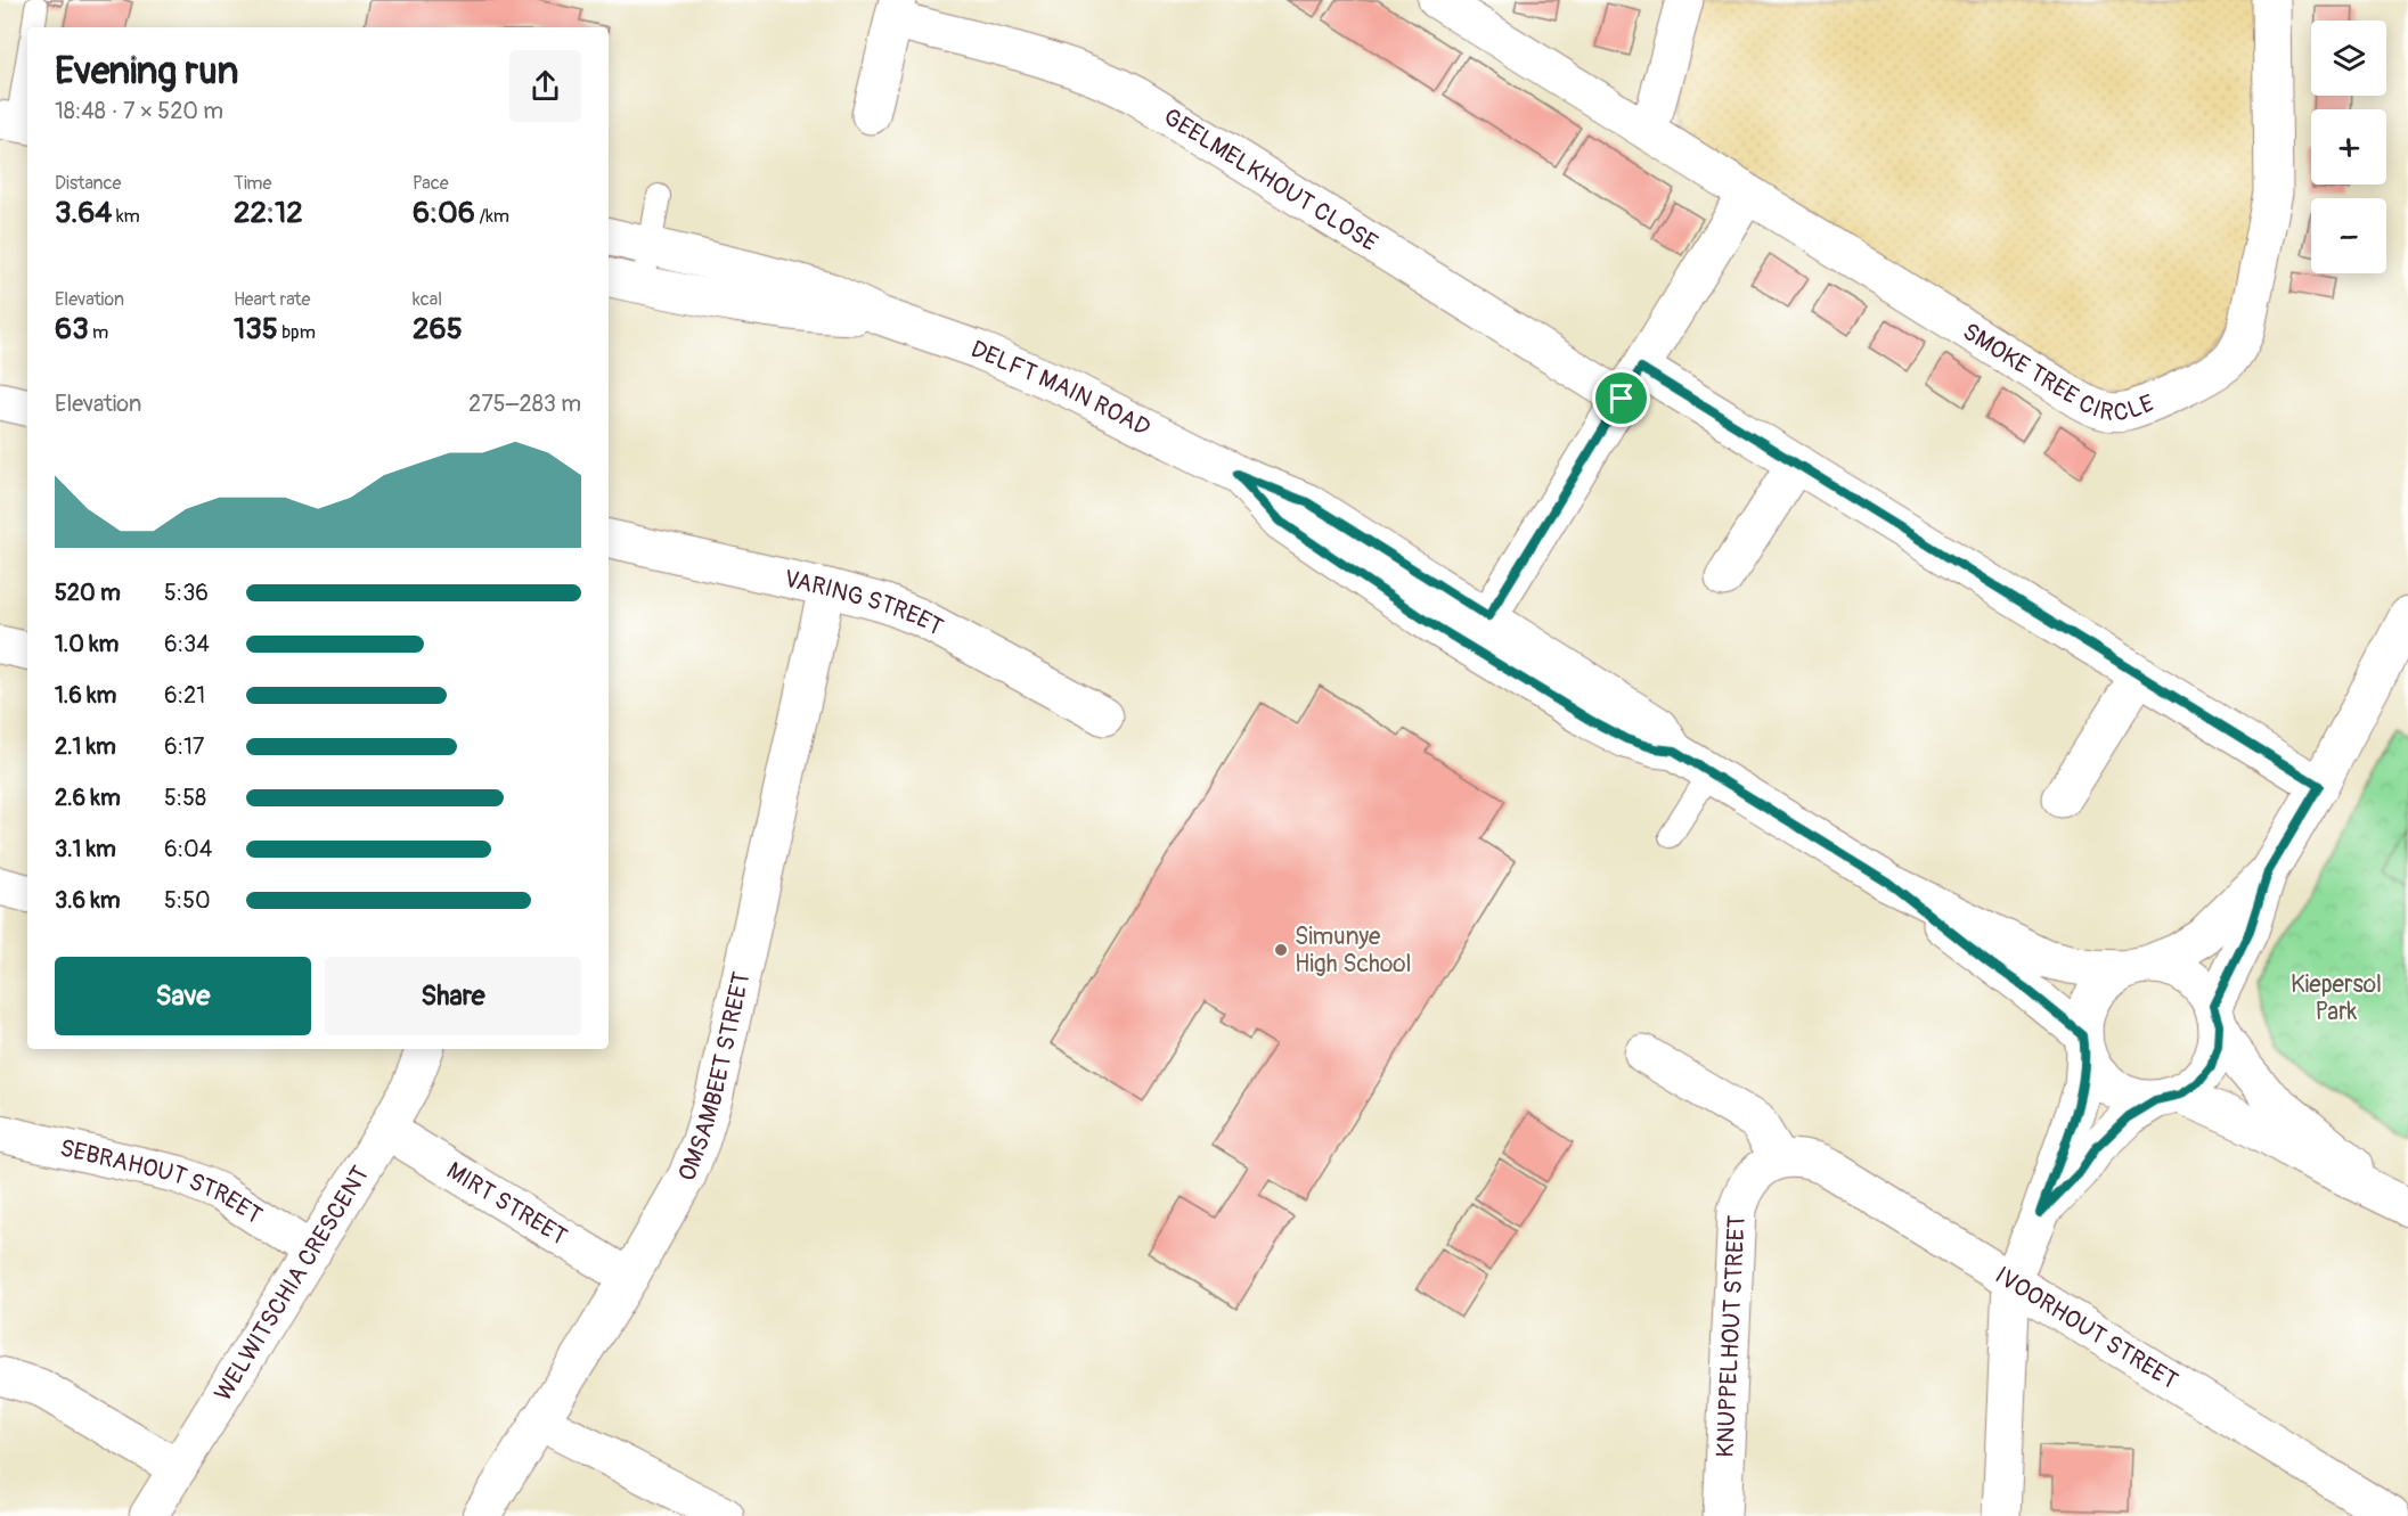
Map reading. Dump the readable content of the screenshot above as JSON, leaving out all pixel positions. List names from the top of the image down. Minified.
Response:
{"streets":{"street":["GEELMELKHOUT CLOSE","SMOKE TREE CIRCLE","DELFT MAIN ROAD","VARING STREET","OMSAMBEET STREET","SEBRAHOUT STREET","MIRT STREET","WELWITSCHIA CRESCENT","IVOORHOUT STREET","KNUPPELHOUT STREET"]},"crossings":[["VARING STREET","OMSAMBEET STREET"],["OMSAMBEET STREET","MIRT STREET"],["SEBRAHOUT STREET","WELWITSCHIA CRESCENT"],["MIRT STREET","WELWITSCHIA CRESCENT"],["IVOORHOUT STREET","KNUPPELHOUT STREET"]],"parks":["Kiepersol Park"],"places":["Simunye High School"],"page":{"map_buttons":["+","−"],"heading":["Evening run","18:48 · 7 × 520 m"],"stats":[["Distance","3.64 km"],["Time","22:12"],["Pace","6:06 /km"],["Elevation","63 m"],["Heart rate","135 bpm"],["kcal","265"]],"chart":["Elevation","275–283 m"],"list":[{"name":"520 m","note":"5:36"},{"name":"1.0 km","note":"6:34"},{"name":"1.6 km","note":"6:21"},{"name":"2.1 km","note":"6:17"},{"name":"2.6 km","note":"5:58"},{"name":"3.1 km","note":"6:04"},{"name":"3.6 km","note":"5:50"}],"buttons":["Save","Share"]}}
